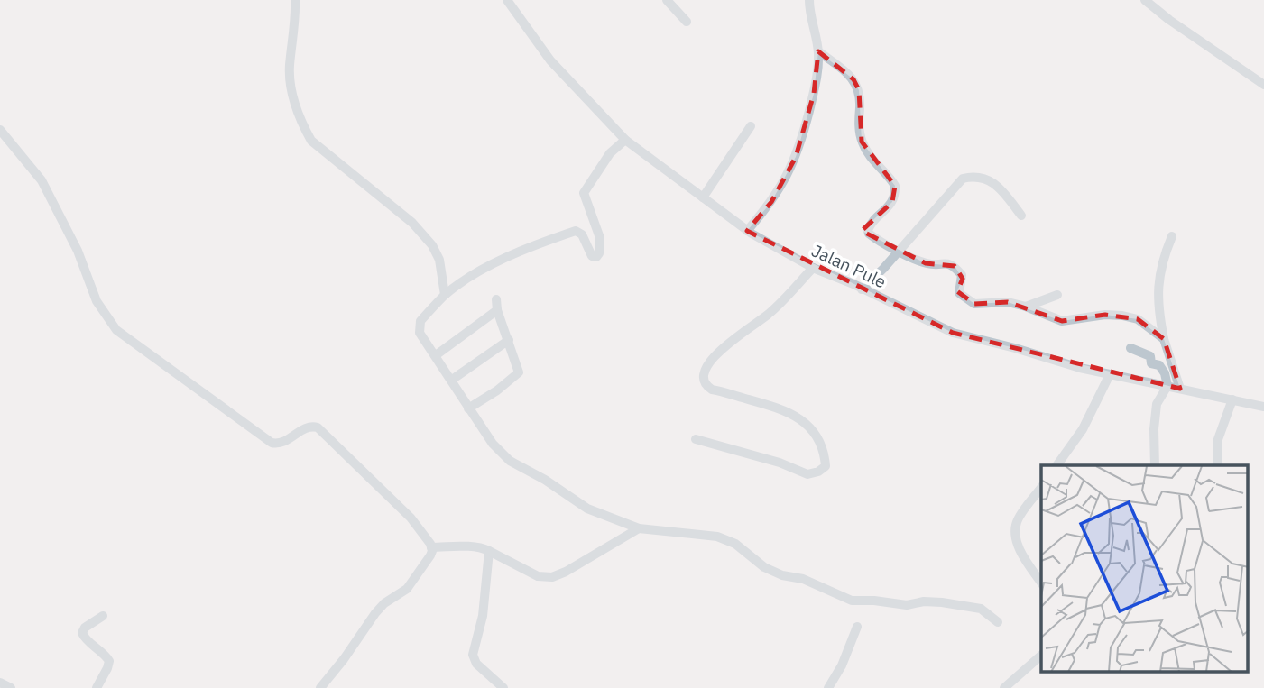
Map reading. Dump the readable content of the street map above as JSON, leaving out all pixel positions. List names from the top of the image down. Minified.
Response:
{"streets":{"street":["Jalan Pule"]}}
